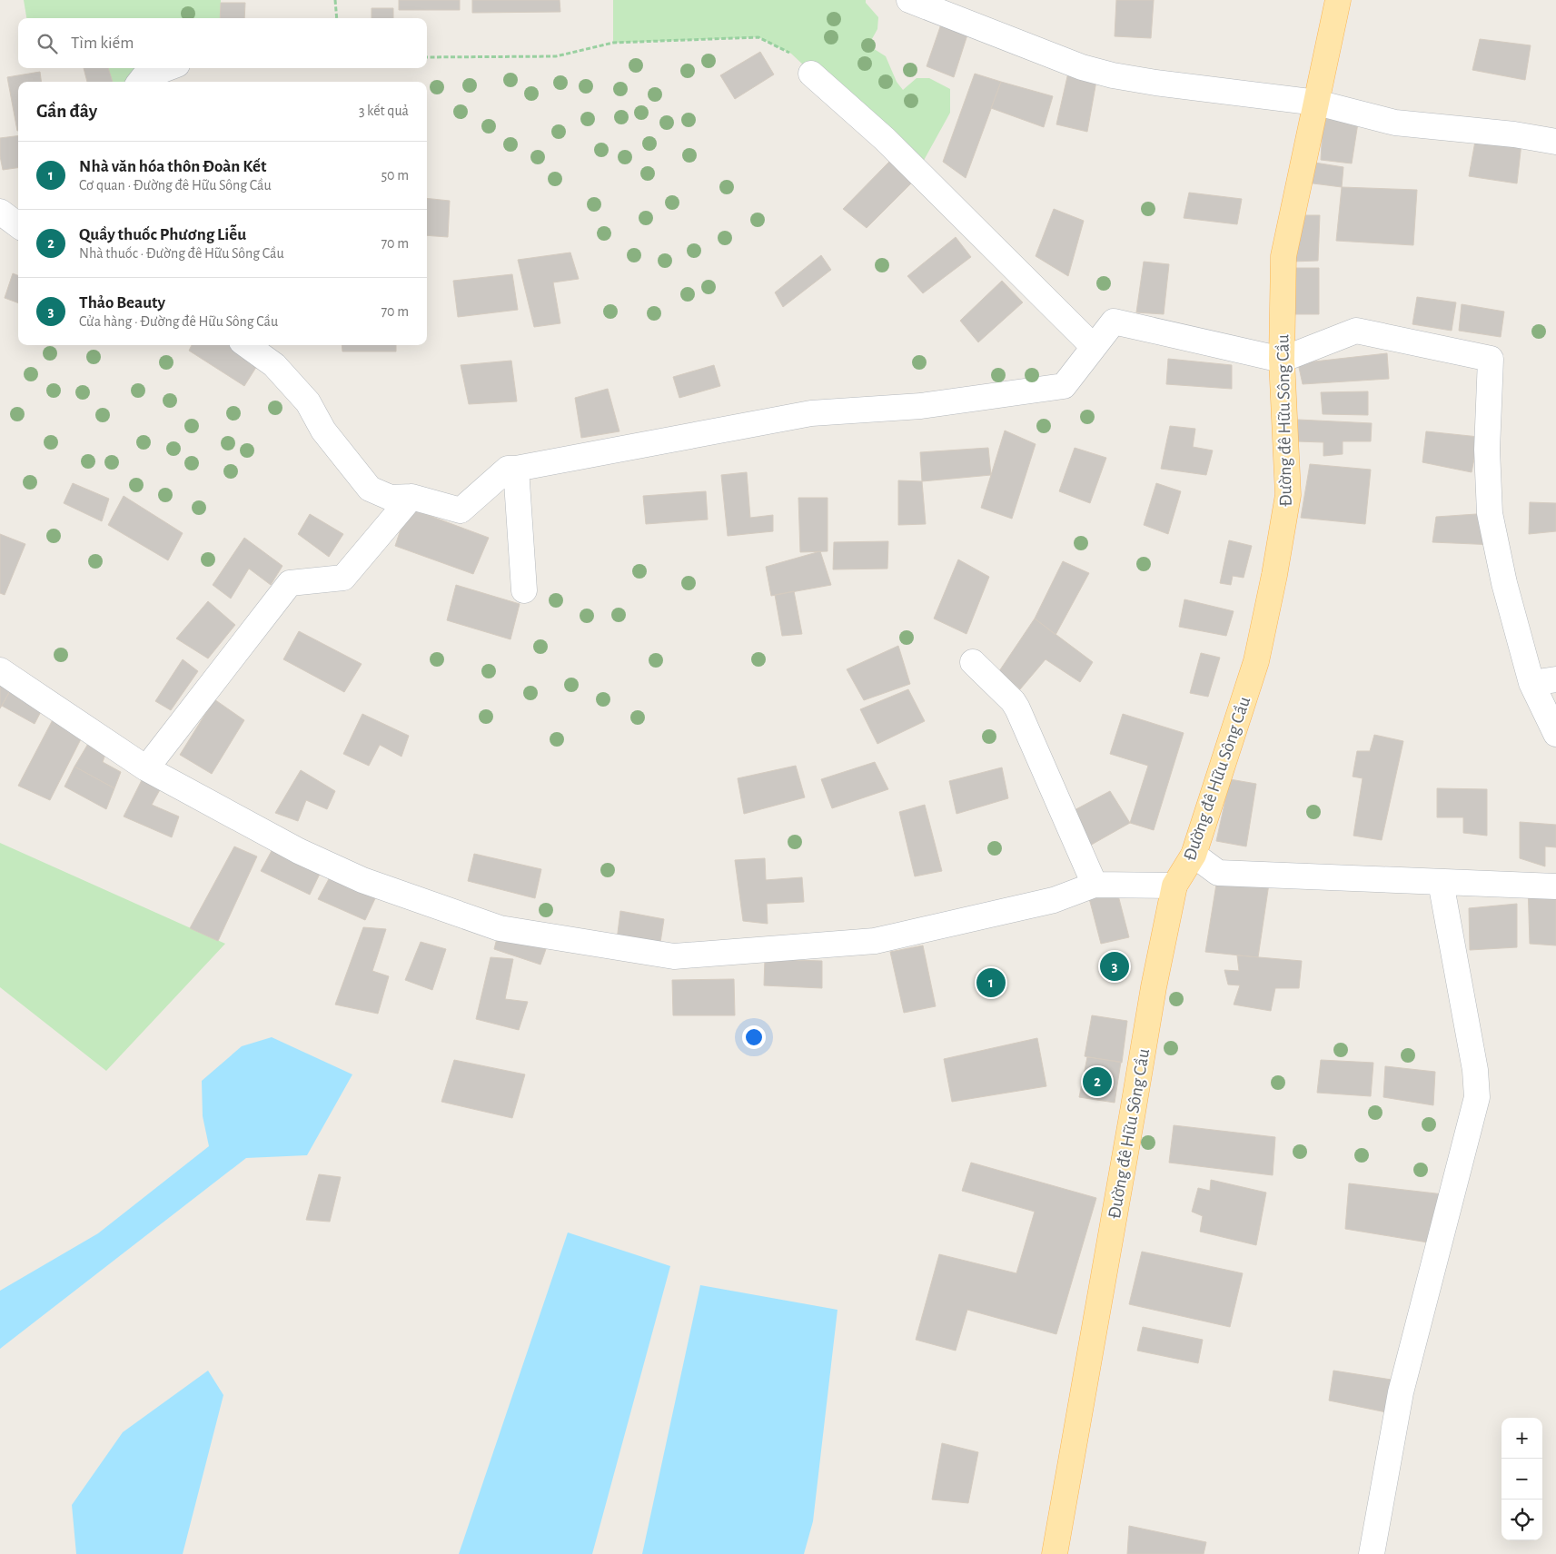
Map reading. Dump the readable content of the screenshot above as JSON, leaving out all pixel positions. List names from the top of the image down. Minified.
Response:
{"streets":{"main road":["Đường đê Hữu Sông Cầu"]},"page":{"search":"Tìm kiếm","heading":["Gần đây","3 kết quả"],"list":[{"mark":"1","name":"Nhà văn hóa thôn Đoàn Kết","note":"Cơ quan · Đường đê Hữu Sông Cầu","value":"50 m"},{"mark":"2","name":"Quầy thuốc Phương Liễu","note":"Nhà thuốc · Đường đê Hữu Sông Cầu","value":"70 m"},{"mark":"3","name":"Thảo Beauty","note":"Cửa hàng · Đường đê Hữu Sông Cầu","value":"70 m"}],"pins":["3","1","2"],"map_buttons":["+","−"]}}
